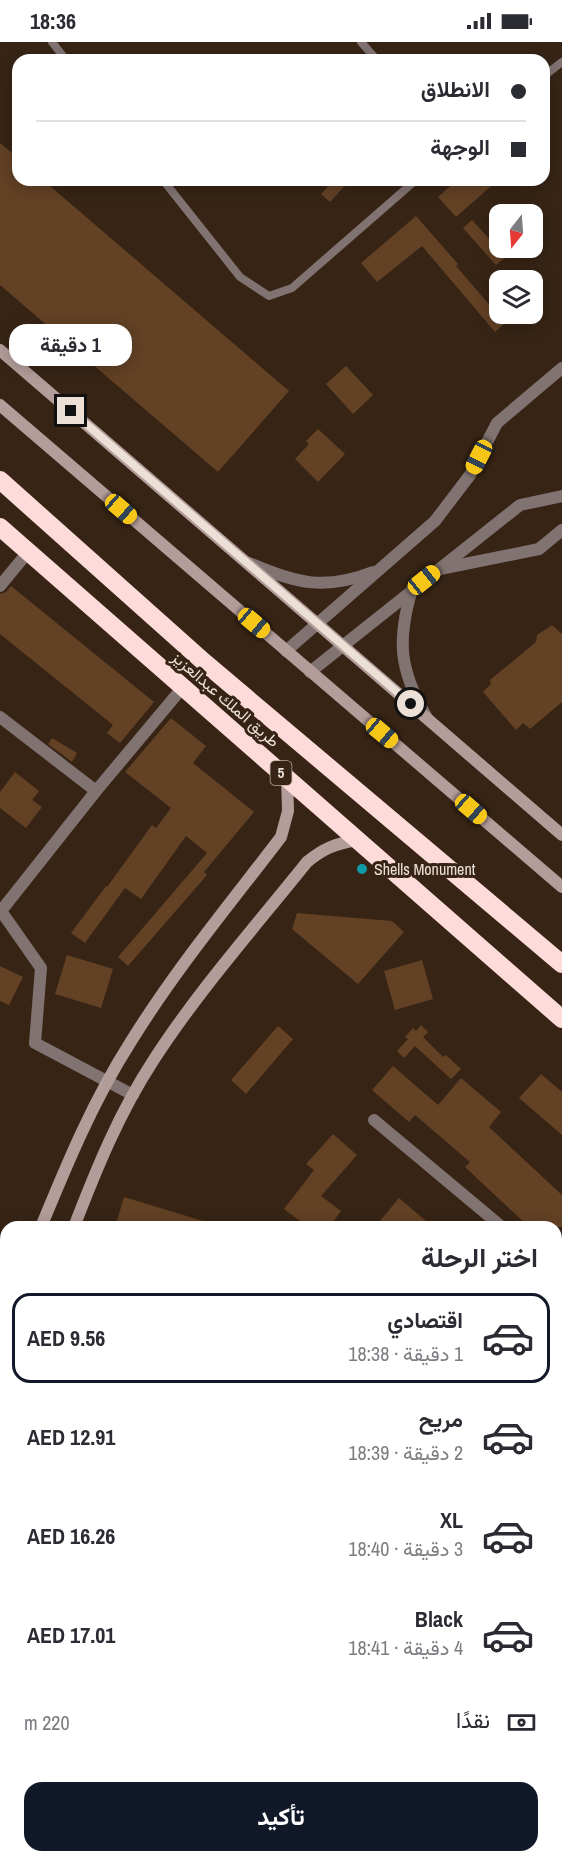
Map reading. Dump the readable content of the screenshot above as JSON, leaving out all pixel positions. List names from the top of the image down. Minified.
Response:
{"streets":{"highway":["طريق الملك عبدالعزيز","5"]},"places":["Shells Monument"],"north":"bottom","page":{"status":"18:36","banner":["الانطلاق","الوجهة"],"bubble":"1 دقيقة","heading":"اختر الرحلة","list":[{"name":"اقتصادي","note":"1 دقيقة · 18:38","value":"AED 9.56"},{"name":"مريح","note":"2 دقيقة · 18:39","value":"AED 12.91"},{"name":"XL","note":"3 دقيقة · 18:40","value":"AED 16.26"},{"name":"Black","note":"4 دقيقة · 18:41","value":"AED 17.01"}],"pay":["نقدًا","220 m"],"buttons":"تأكيد"}}
